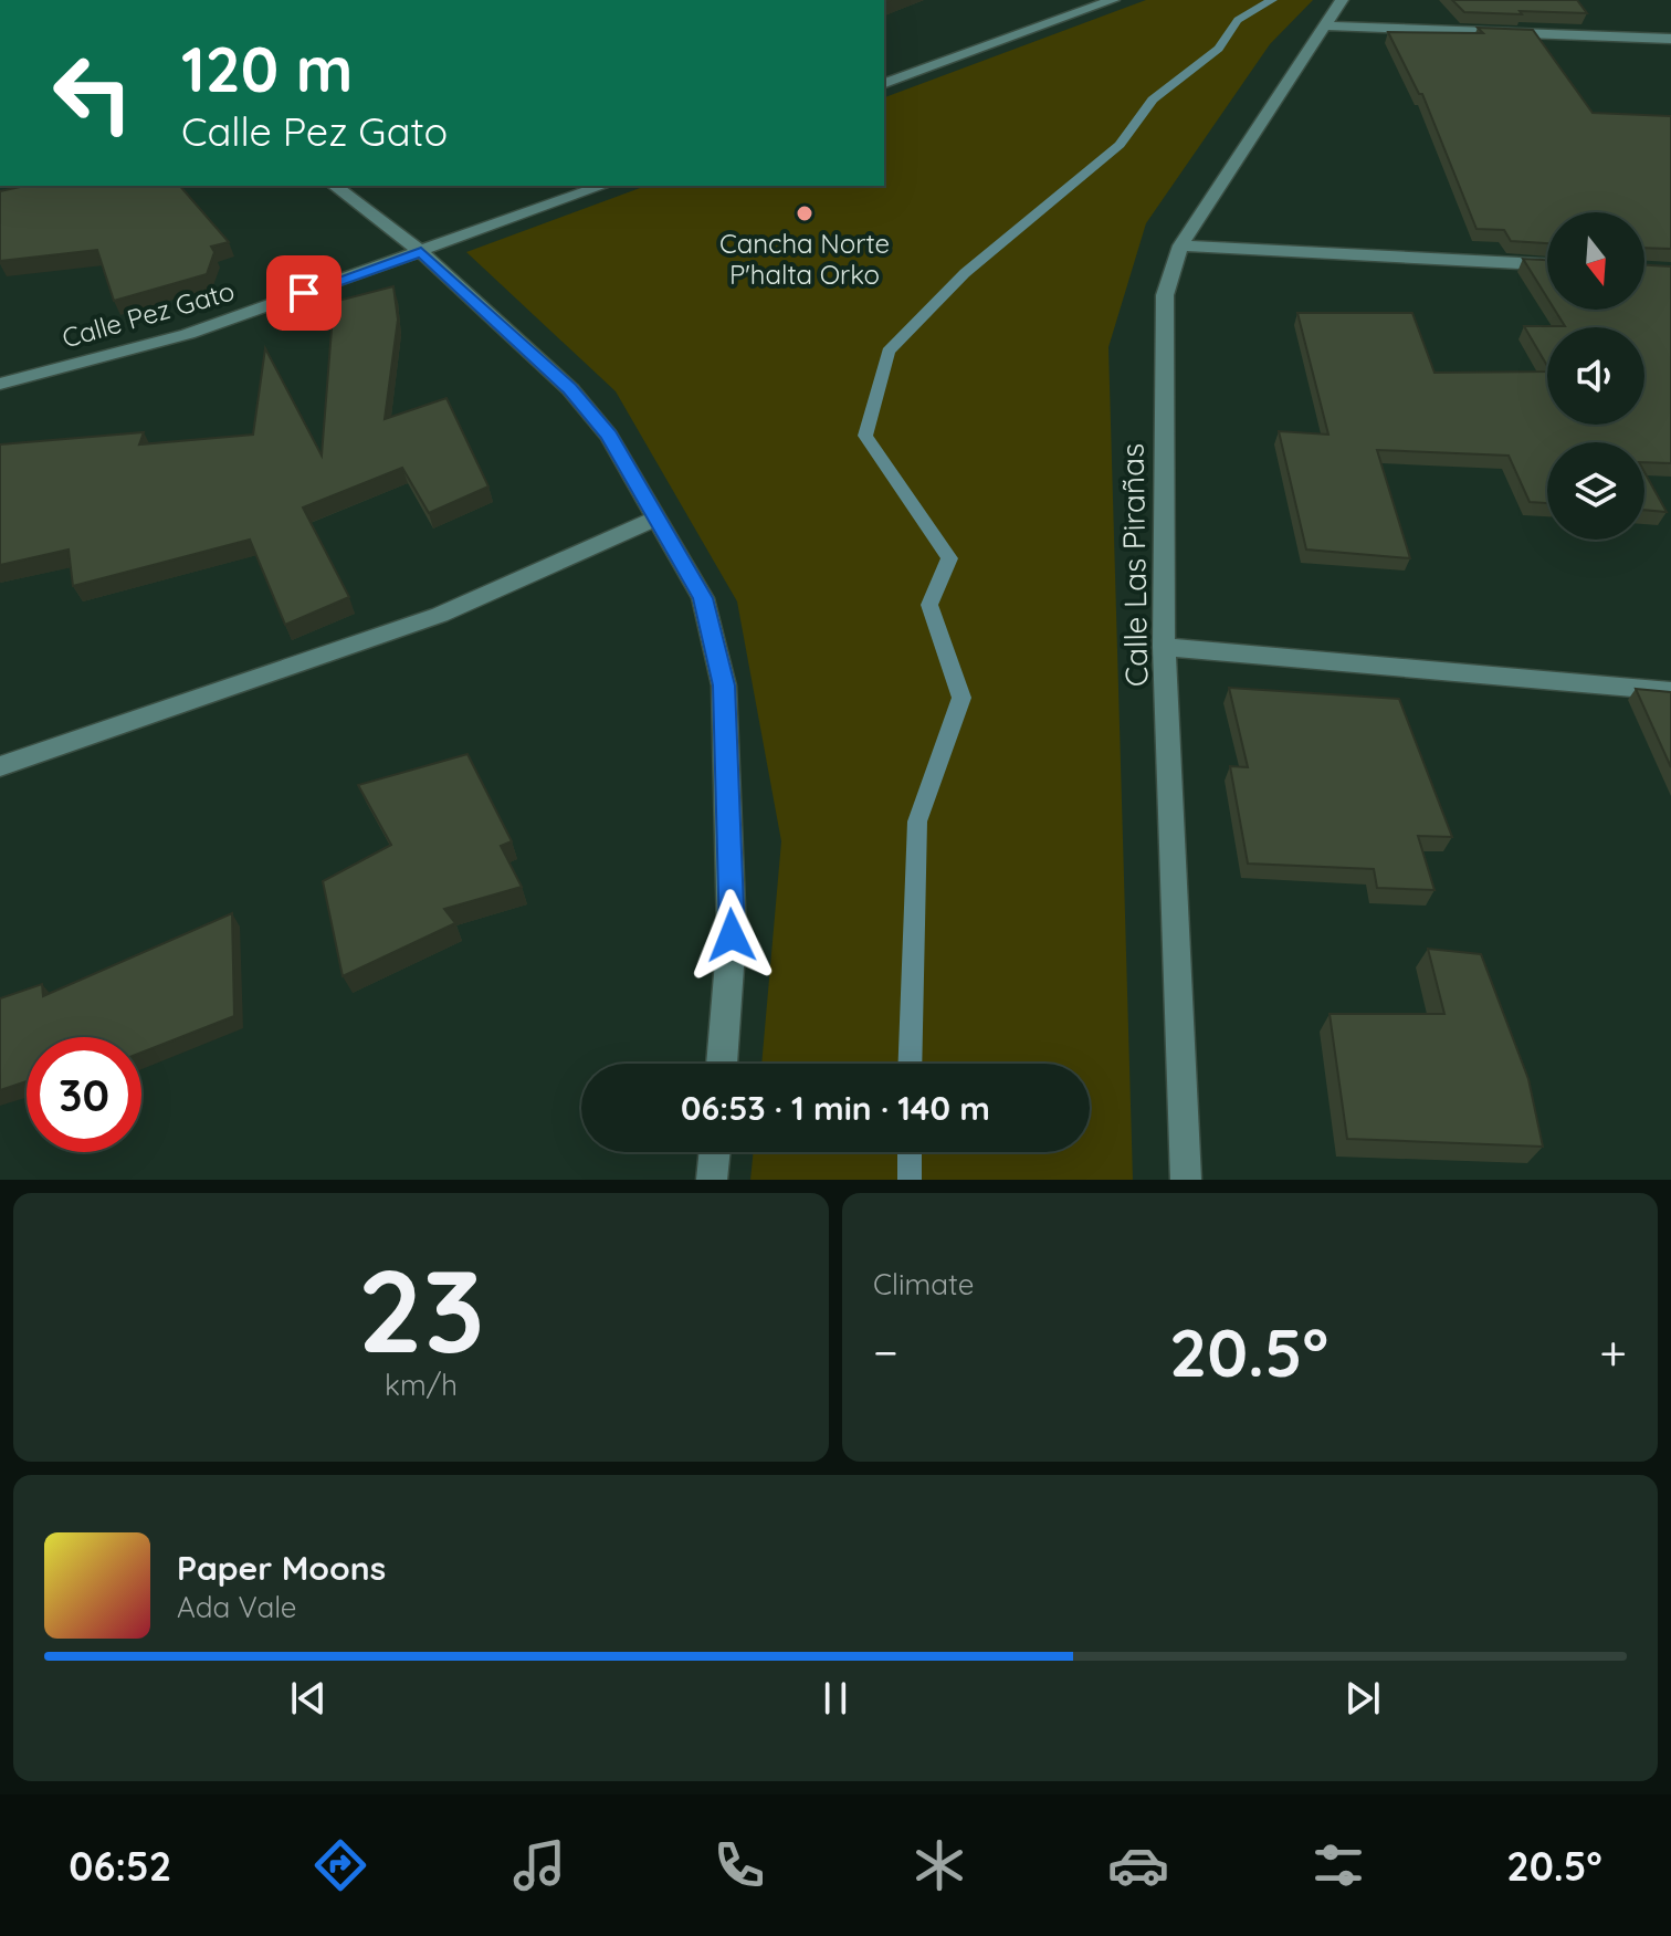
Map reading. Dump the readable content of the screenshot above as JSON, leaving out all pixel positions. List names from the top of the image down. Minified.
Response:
{"streets":{"street":["Calle Pez Gato","Calle Las Pirañas"]},"places":["Cancha Norte P'halta Orko"],"north":"bottom","page":{"turn":["120 m","Calle Pez Gato"],"limit":"30","trip":"06:53 · 1 min · 140 m","tile":[["23","km/h"],"Climate"],"heat":["−","20.5°","+"],"song":["Paper Moons","Ada Vale"],"tabs":["06:52","20.5°"]}}
